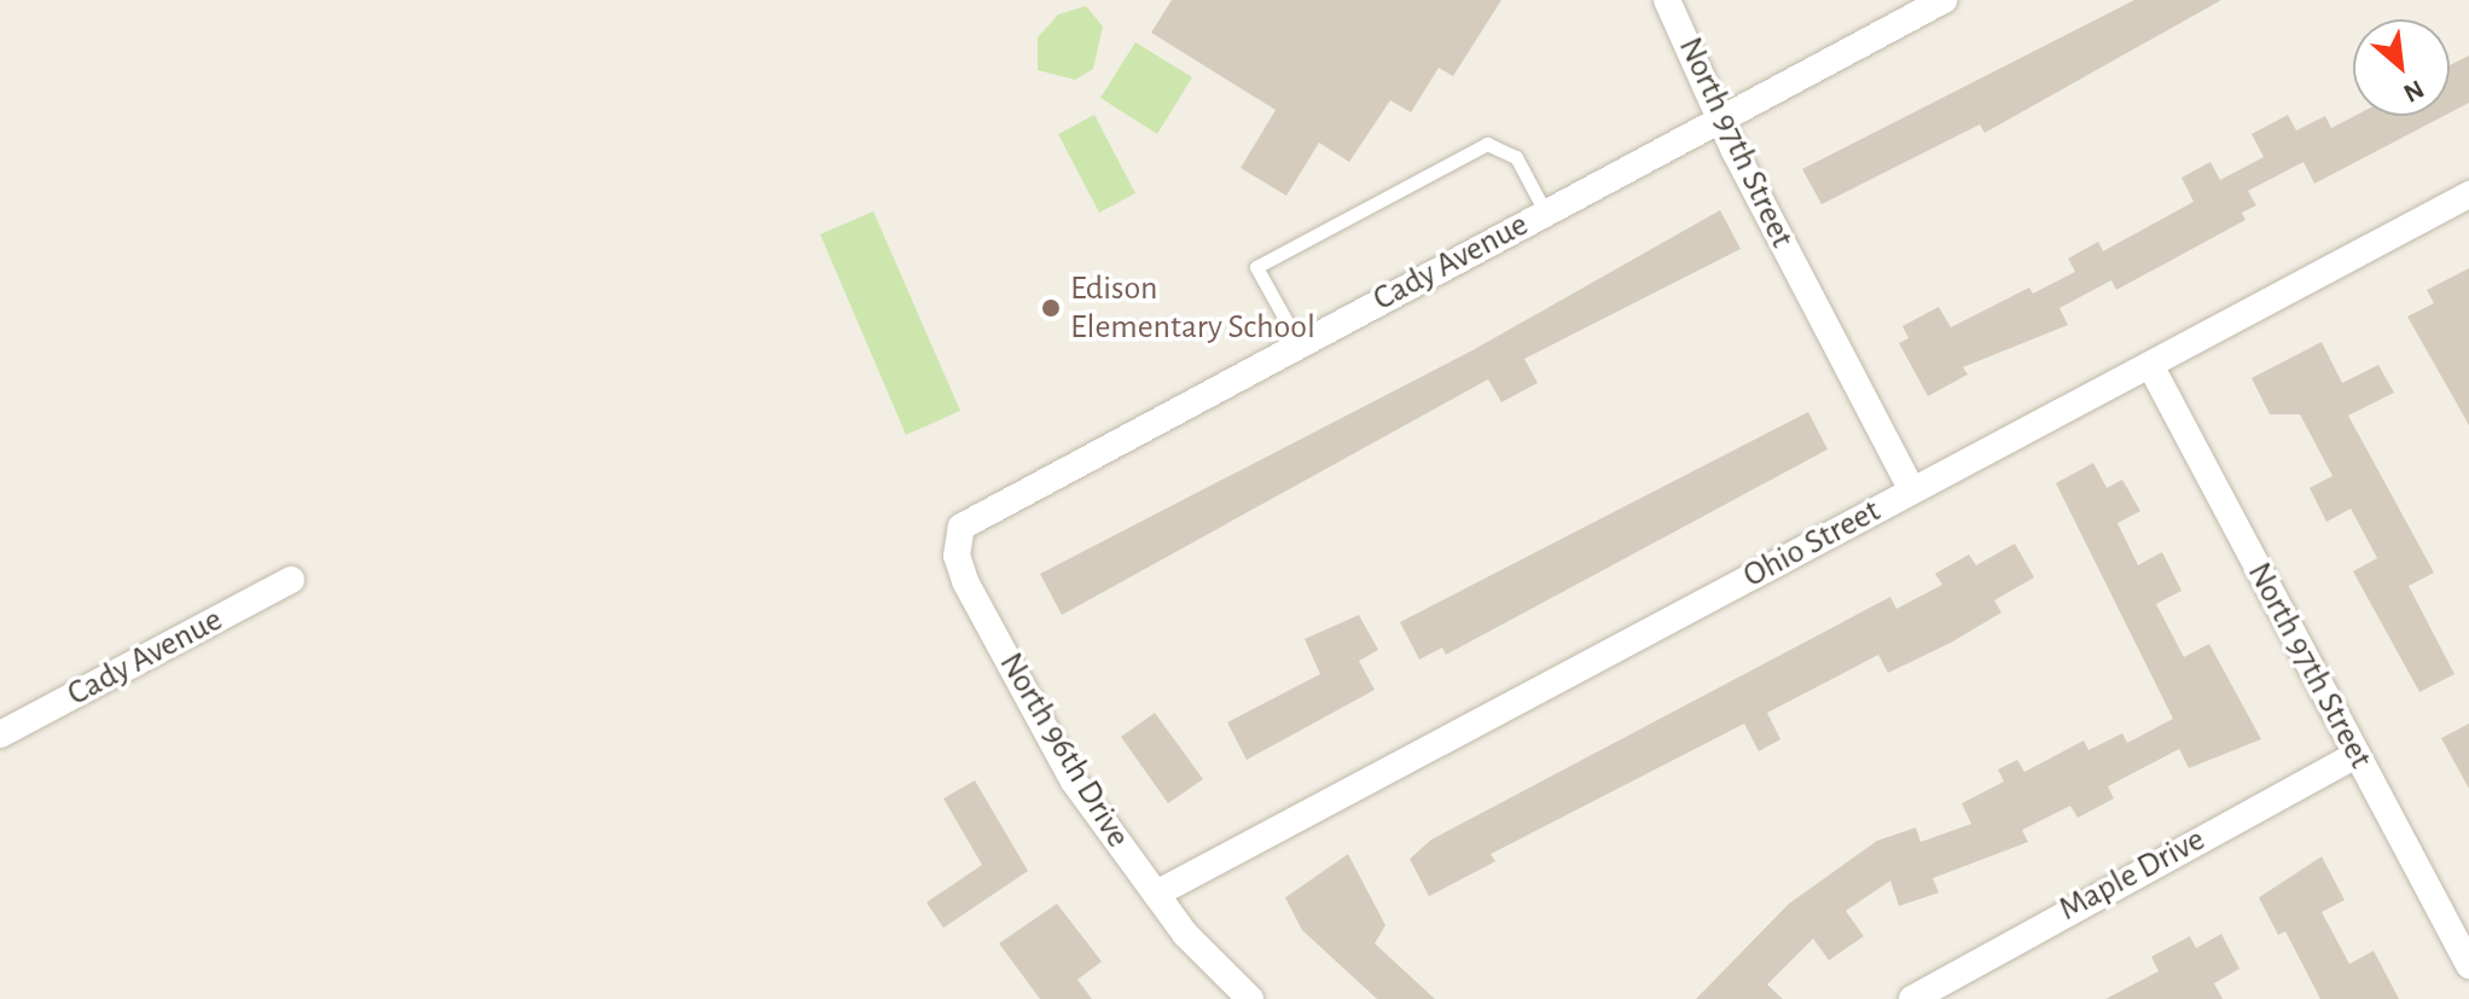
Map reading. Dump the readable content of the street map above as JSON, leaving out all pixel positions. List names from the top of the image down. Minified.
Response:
{"streets":{"street":["North 97th Street","Cady Avenue","Ohio Street","North 96th Drive","Maple Drive"]},"crossings":[["North 97th Street","Cady Avenue"],["North 97th Street","Ohio Street"],["North 97th Street","Maple Drive"],["Cady Avenue","North 96th Drive"],["Ohio Street","North 96th Drive"]],"places":["Edison Elementary School"],"north":"bottom right"}
